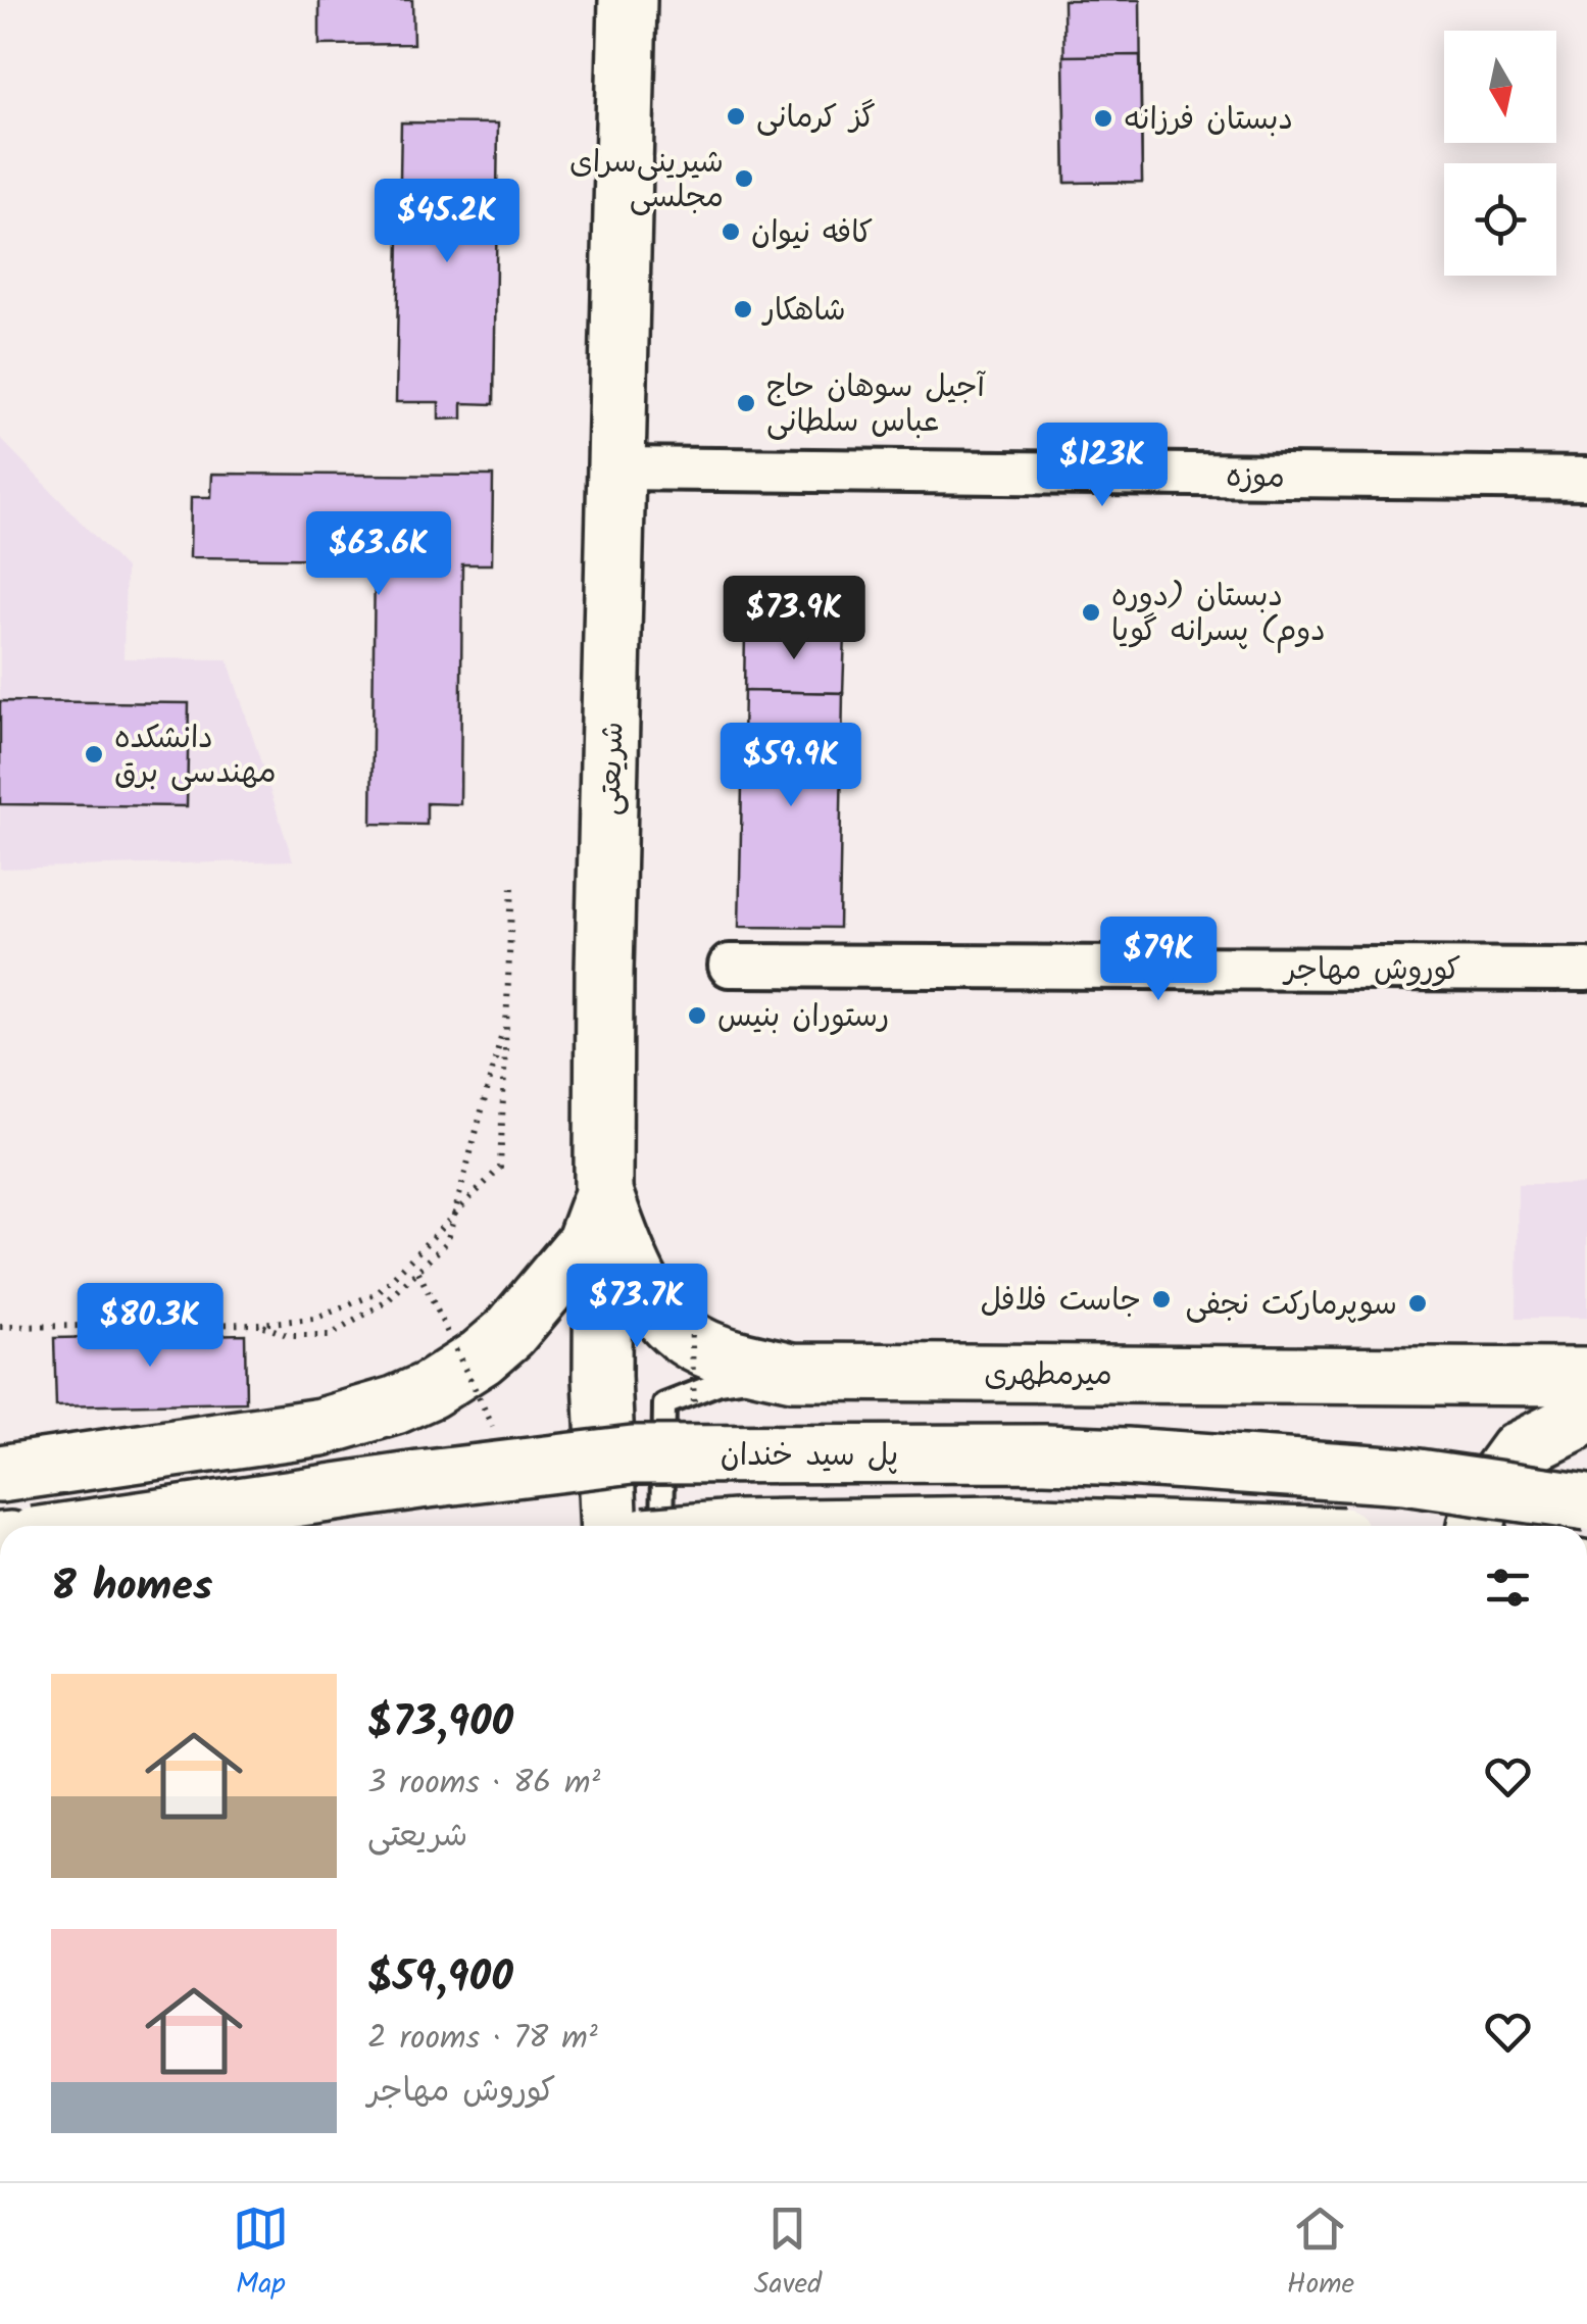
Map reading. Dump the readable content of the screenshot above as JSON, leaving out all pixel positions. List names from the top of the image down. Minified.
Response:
{"streets":{"main road":["شریعتی","میرمطهری","پل سید خندان"],"street":["موزه","کوروش مهاجر"]},"crossings":[["موزه","شریعتی"],["شریعتی","میرمطهری"]],"places":["گز کرمانی","دبستان فرزانه","شیرینی‌سرای مجلسی","کافه نیوان","شاهکار","آجیل سوهان حاج عباس سلطانی","دبستان (دوره دوم) پسرانه گویا","دانشکده مهندسی برق","رستوران بنیس","جاست فلافل","سوپرمارکت نجفی"],"north":"bottom","page":{"price":["$45.2K","$123K","$63.6K","$73.9K","$59.9K","$79K","$73.7K","$80.3K"],"heading":"8 homes","list":[{"name":"$73,900","note":"3 rooms · 86 m² · شریعتی"},{"name":"$59,900","note":"2 rooms · 78 m² · کوروش مهاجر"}],"tabs":["Map","Saved","Home"]}}
